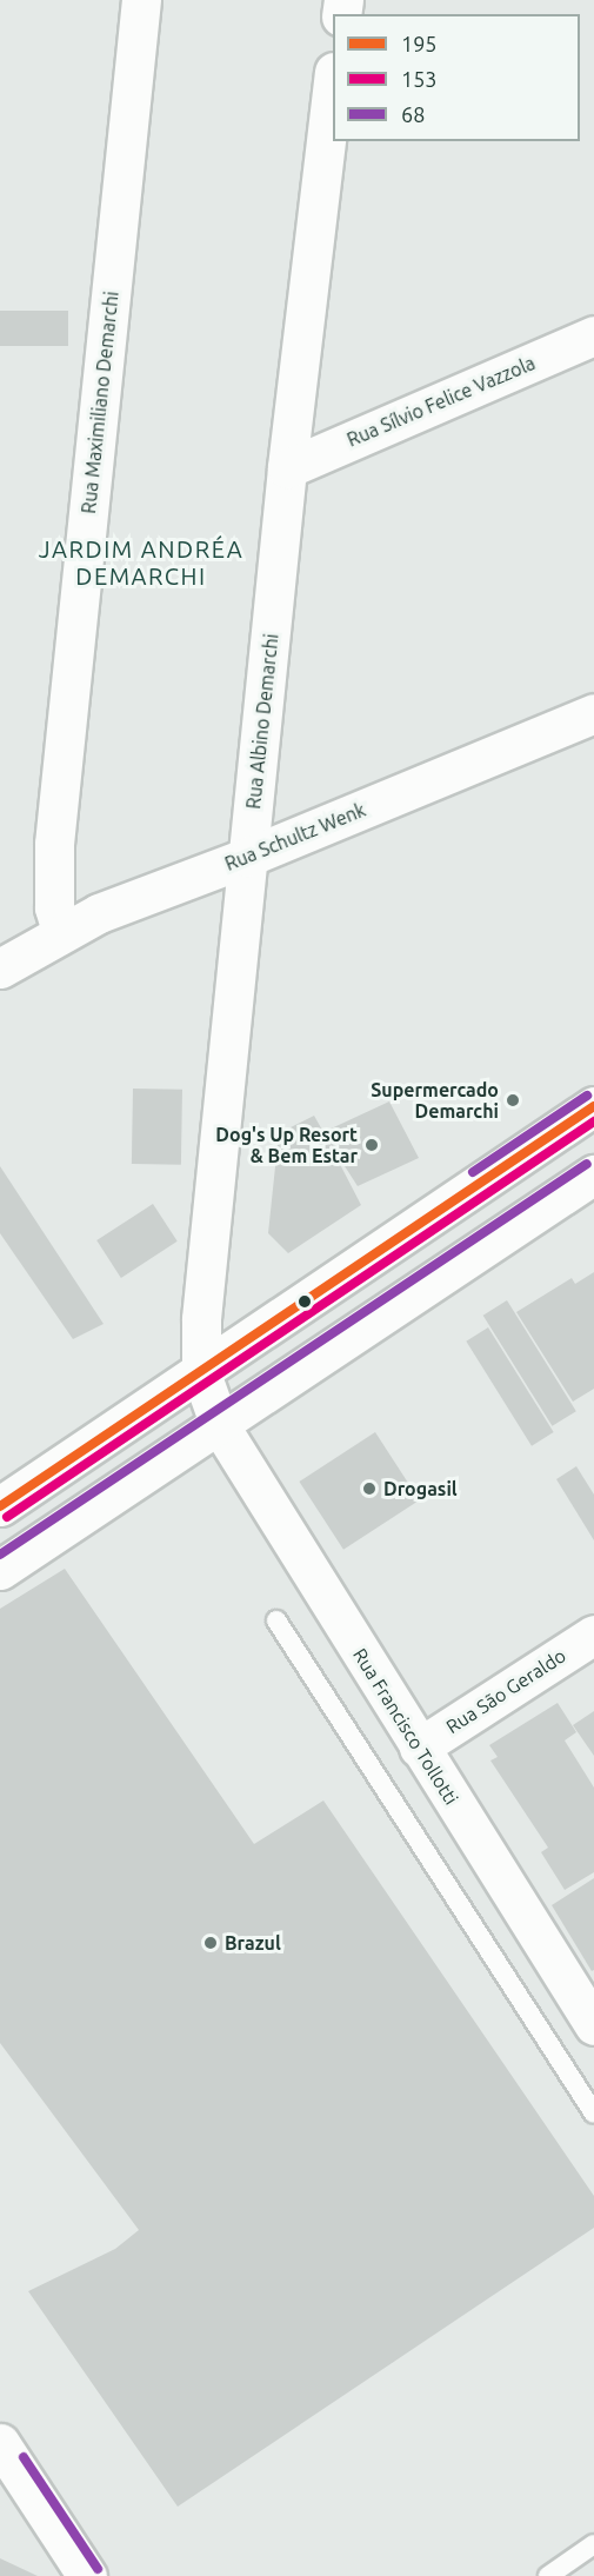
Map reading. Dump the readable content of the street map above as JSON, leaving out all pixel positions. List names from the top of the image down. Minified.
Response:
{"streets":{"street":["Rua Sílvio Felice Vazzola","Rua Maximiliano Demarchi","Rua Albino Demarchi","Rua Schultz Wenk","Rua São Geraldo","Rua Francisco Tollotti"]},"crossings":[["Rua Sílvio Felice Vazzola","Rua Albino Demarchi"],["Rua Maximiliano Demarchi","Rua Schultz Wenk"],["Rua Albino Demarchi","Rua Schultz Wenk"],["Rua Albino Demarchi","Rua Francisco Tollotti"],["Rua São Geraldo","Rua Francisco Tollotti"]],"districts":["JARDIM ANDRÉA DEMARCHI"],"places":["Supermercado Demarchi","Dog's Up Resort & Bem Estar","Drogasil","Brazul"],"lines":["transit line 68","transit line 195","transit line 153"],"legend":["195","153","68"]}
